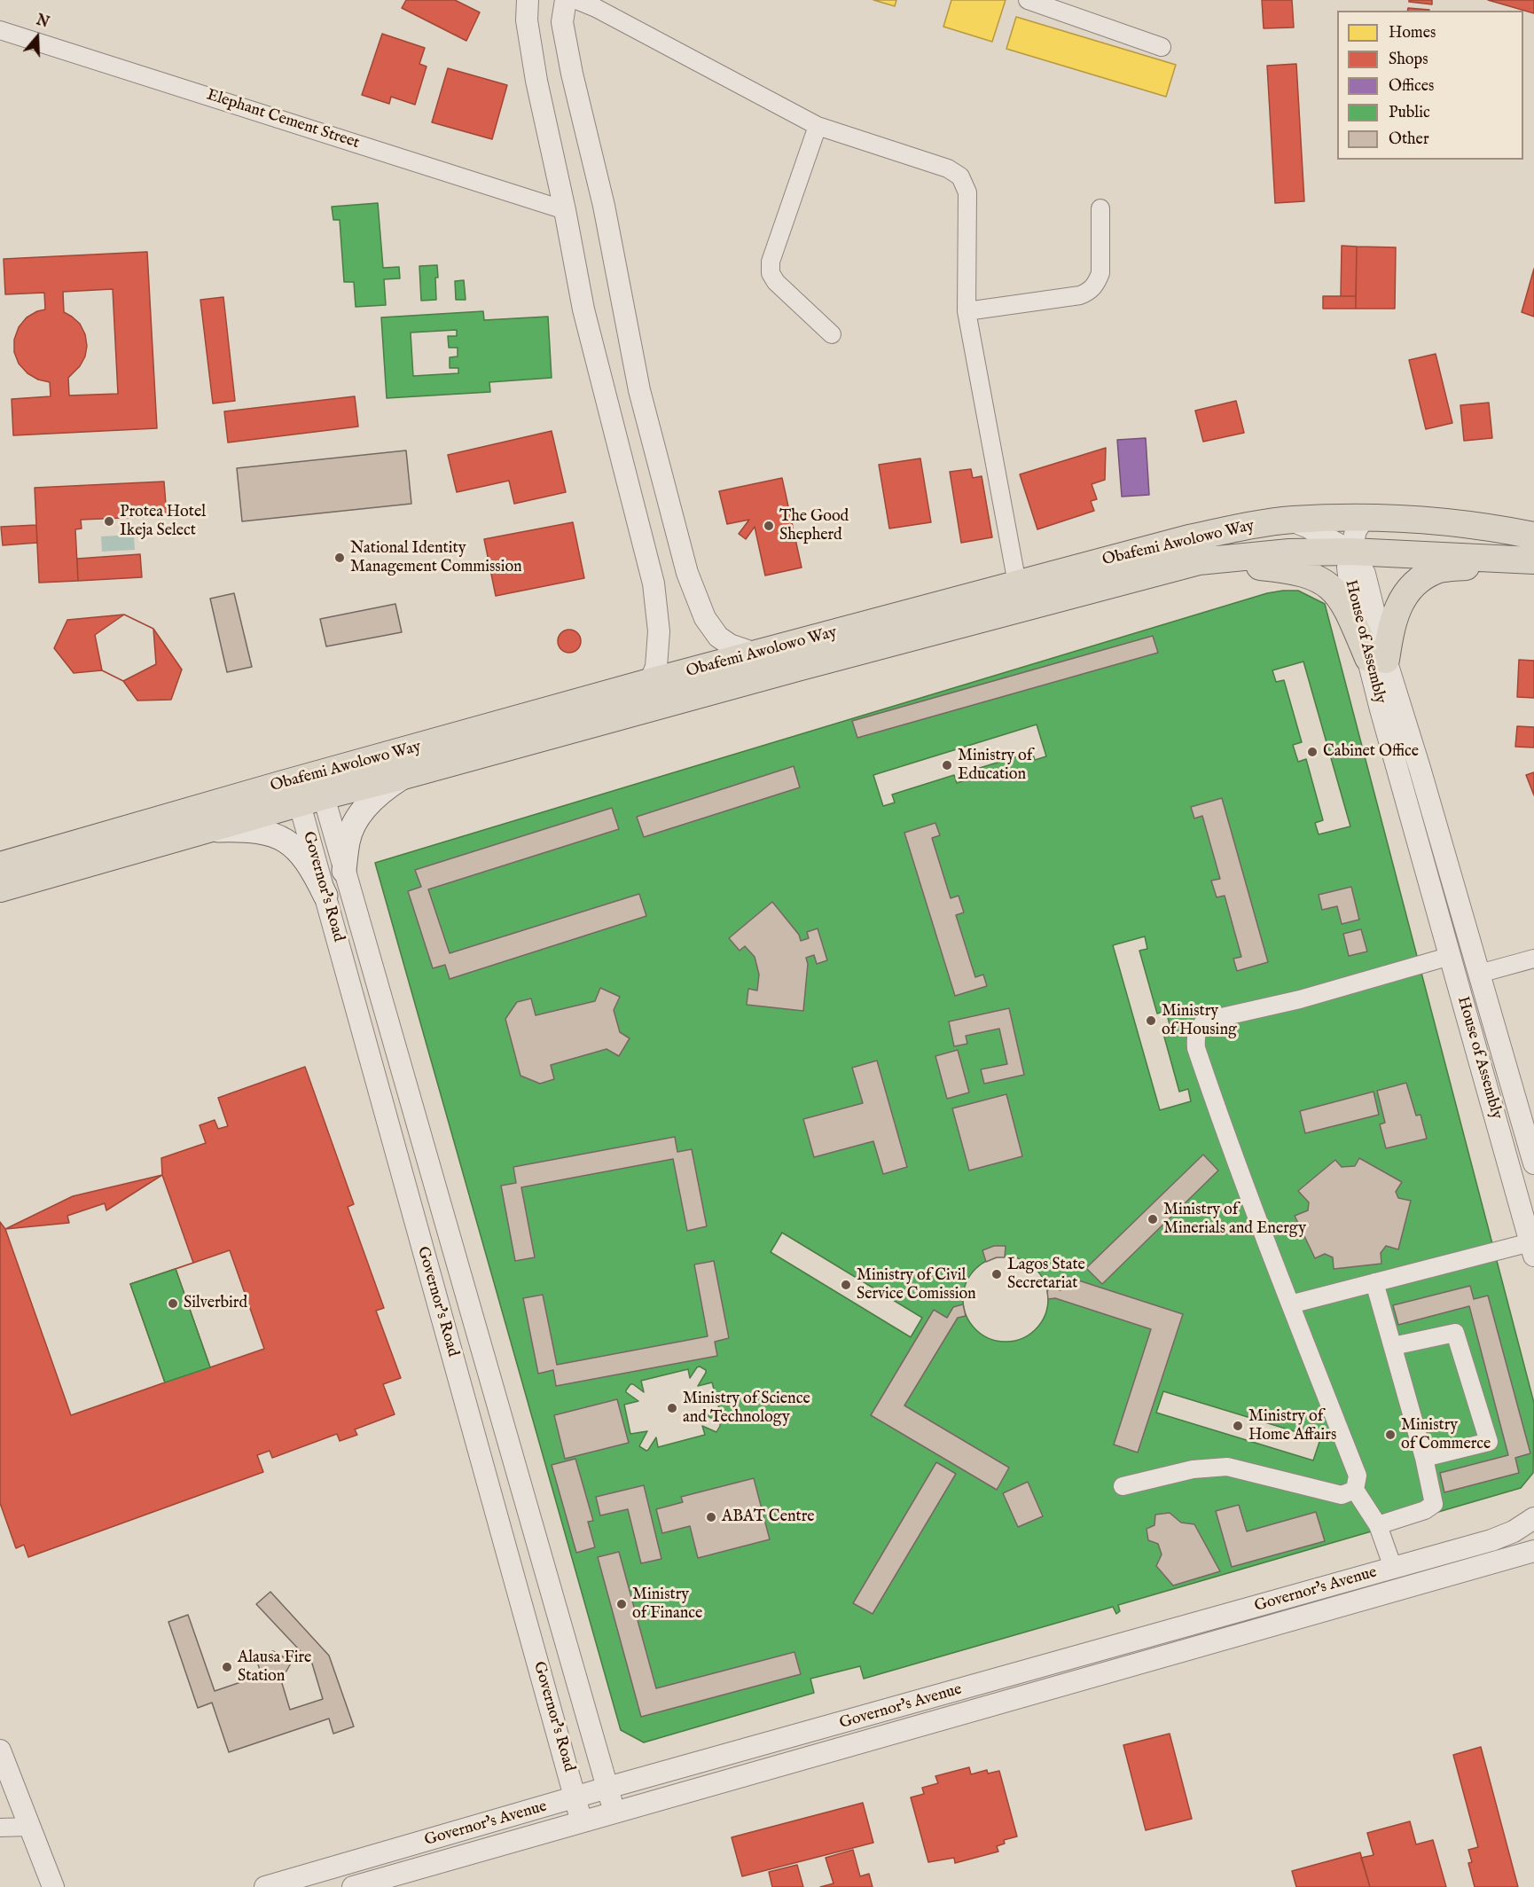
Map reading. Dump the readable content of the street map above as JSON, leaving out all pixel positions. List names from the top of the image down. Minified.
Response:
{"streets":{"main road":["Obafemi Awolowo Way"],"street":["Elephant Cement Street","House of Assembly","Governor's Road","Governor's Avenue"]},"crossings":[["Obafemi Awolowo Way","House of Assembly"],["Obafemi Awolowo Way","Governor's Road"],["Governor's Road","Governor's Avenue"]],"places":["Protea Hotel Ikeja Select","The Good Shepherd","National Identity Management Commission","Cabinet Office","Ministry of Education","Ministry of Housing","Ministry of Minerials and Energy","Lagos State Secretariat","Ministry of Civil Service Comission","Silverbird","Ministry of Science and Technology","Ministry of Home Affairs","Ministry of Commerce","ABAT Centre","Ministry of Finance","Alausa Fire Station"],"legend":["Homes","Shops","Offices","Public","Other"],"north":"top"}
